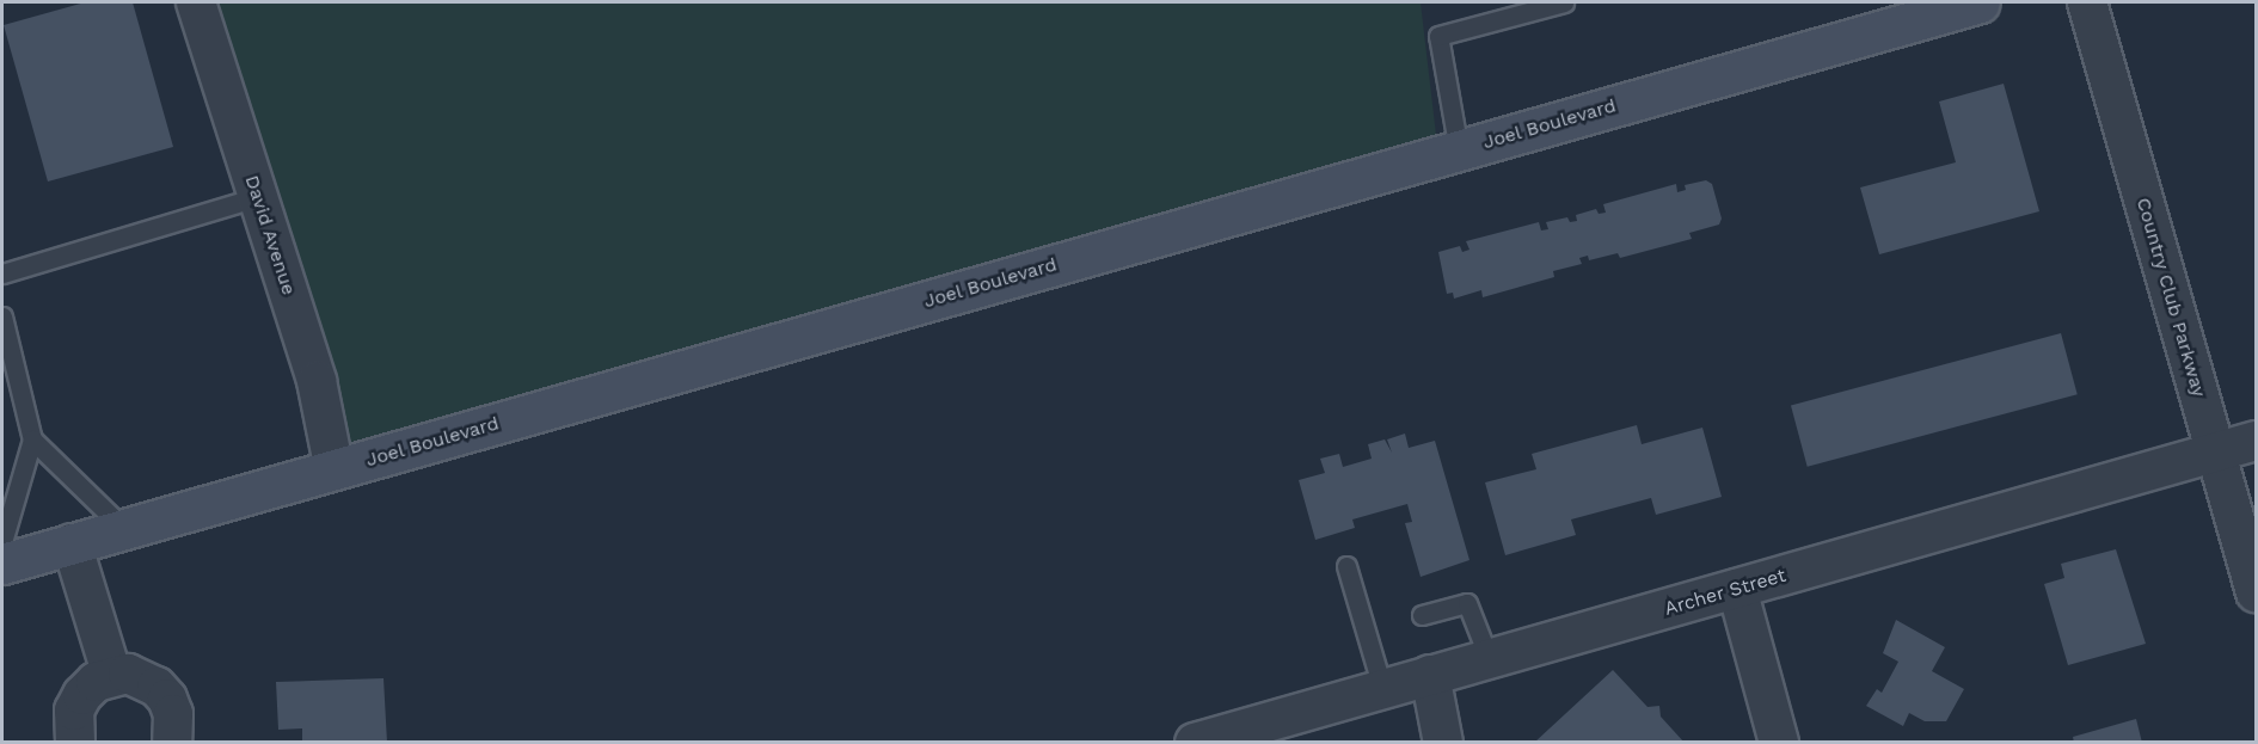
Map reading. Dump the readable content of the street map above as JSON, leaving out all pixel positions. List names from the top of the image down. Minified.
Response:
{"streets":{"main road":["Joel Boulevard"],"street":["David Avenue","Country Club Parkway","Archer Street"]},"crossings":[["Joel Boulevard","David Avenue"],["Country Club Parkway","Archer Street"]]}
